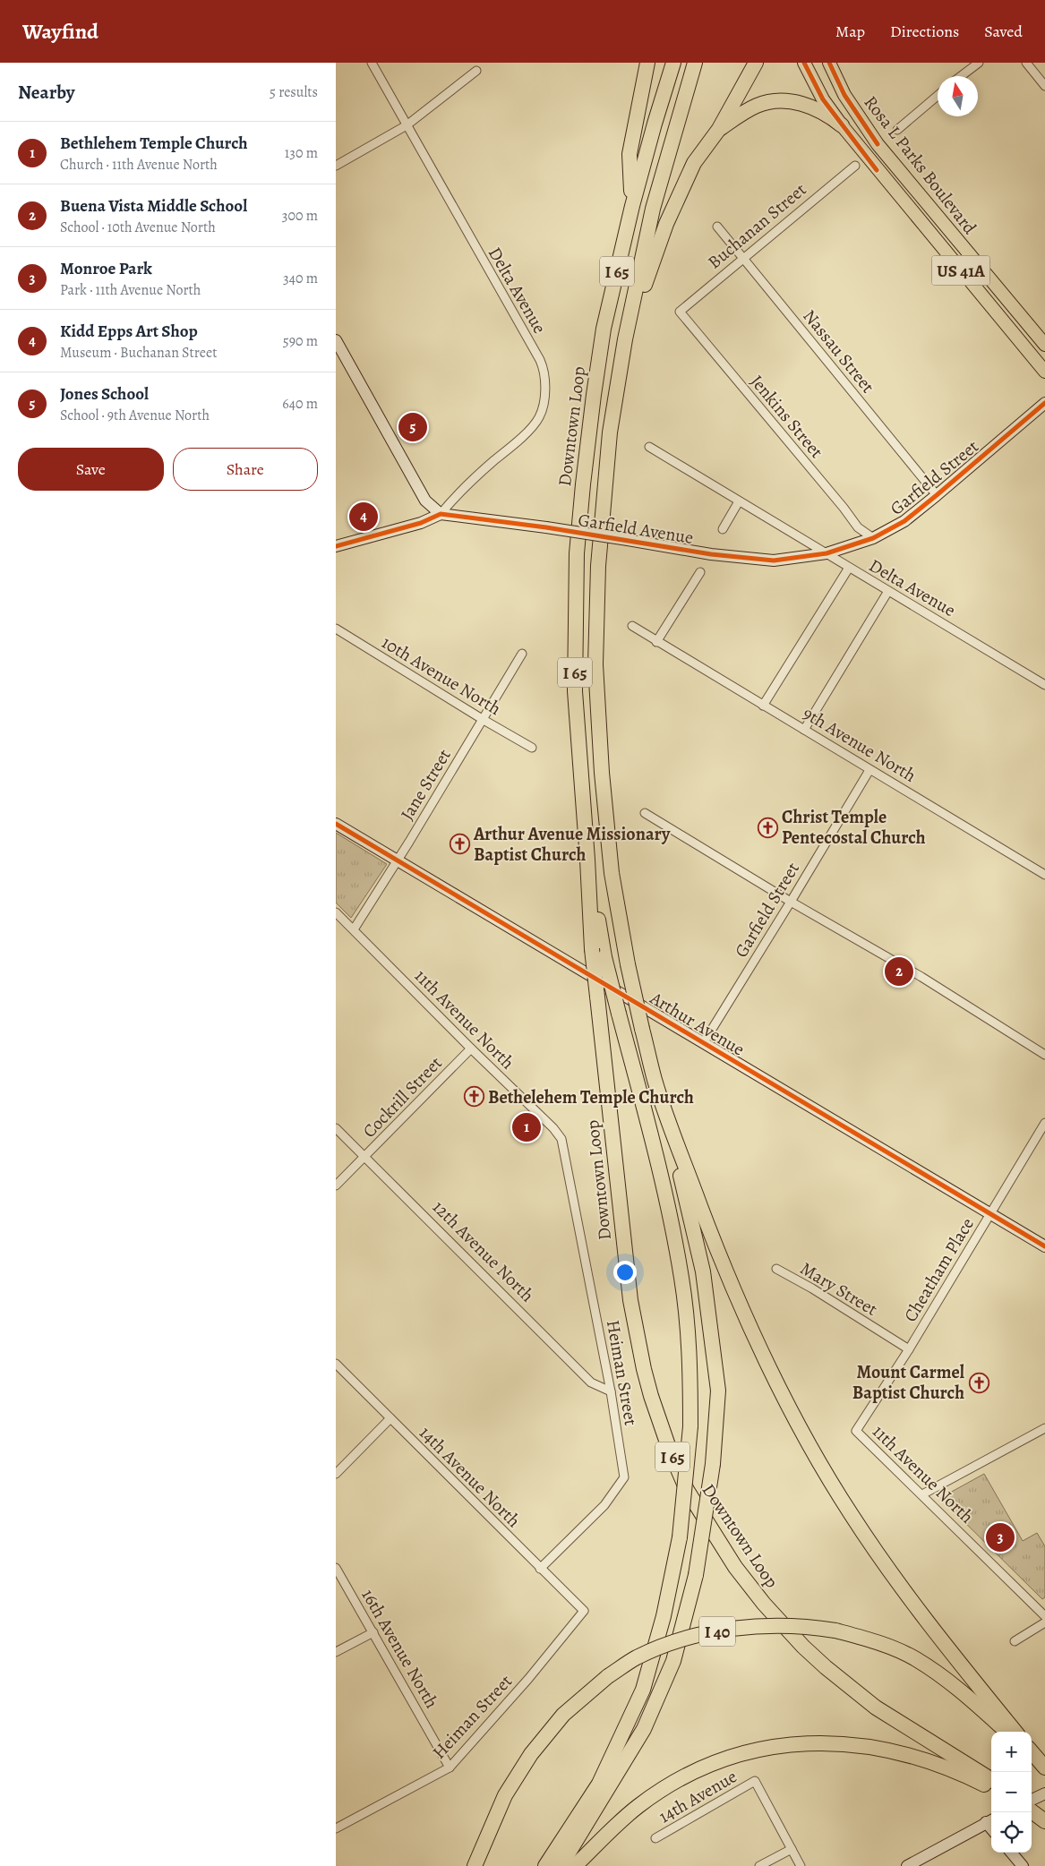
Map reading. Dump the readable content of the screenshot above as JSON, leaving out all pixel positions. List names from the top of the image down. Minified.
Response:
{"streets":{"highway":["I 65","Downtown Loop","I 40"],"main road":["Rosa L Parks Boulevard","US 41A"],"street":["Buchanan Street","Delta Avenue","Nassau Street","Jenkins Street","Garfield Street","Garfield Avenue","10th Avenue North","9th Avenue North","Jane Street","11th Avenue North","Arthur Avenue","Cockrill Street","12th Avenue North","Cheatham Place","Mary Street","Heiman Street","14th Avenue North","16th Avenue North","14th Avenue"]},"crossings":[["Buchanan Street","Nassau Street"],["Buchanan Street","Jenkins Street"],["Delta Avenue","Garfield Street"],["Delta Avenue","Garfield Avenue"],["Nassau Street","Garfield Street"],["Jenkins Street","Garfield Street"],["Garfield Street","Garfield Avenue"],["Garfield Street","9th Avenue North"],["Garfield Street","Arthur Avenue"],["10th Avenue North","Jane Street"],["Jane Street","11th Avenue North"],["Jane Street","Arthur Avenue"],["11th Avenue North","Cockrill Street"],["11th Avenue North","Cheatham Place"],["11th Avenue North","Heiman Street"],["Arthur Avenue","Cheatham Place"],["Cockrill Street","12th Avenue North"],["12th Avenue North","Heiman Street"],["Cheatham Place","Mary Street"],["Heiman Street","14th Avenue North"],["Heiman Street","16th Avenue North"]],"places":{"church":["Christ Temple Pentecostal Church","Arthur Avenue Missionary Baptist Church","Bethelehem Temple Church","Mount Carmel Baptist Church"]},"north":"top","page":{"header":"Wayfind","nav":["Map","Directions","Saved"],"heading":["Nearby","5 results"],"list":[{"mark":"1","name":"Bethlehem Temple Church","note":"Church · 11th Avenue North","value":"130 m"},{"mark":"2","name":"Buena Vista Middle School","note":"School · 10th Avenue North","value":"300 m"},{"mark":"3","name":"Monroe Park","note":"Park · 11th Avenue North","value":"340 m"},{"mark":"4","name":"Kidd Epps Art Shop","note":"Museum · Buchanan Street","value":"590 m"},{"mark":"5","name":"Jones School","note":"School · 9th Avenue North","value":"640 m"}],"pins":["5","4","2","1","3"],"buttons":["Save","Share"],"map_buttons":["+","−"]}}
